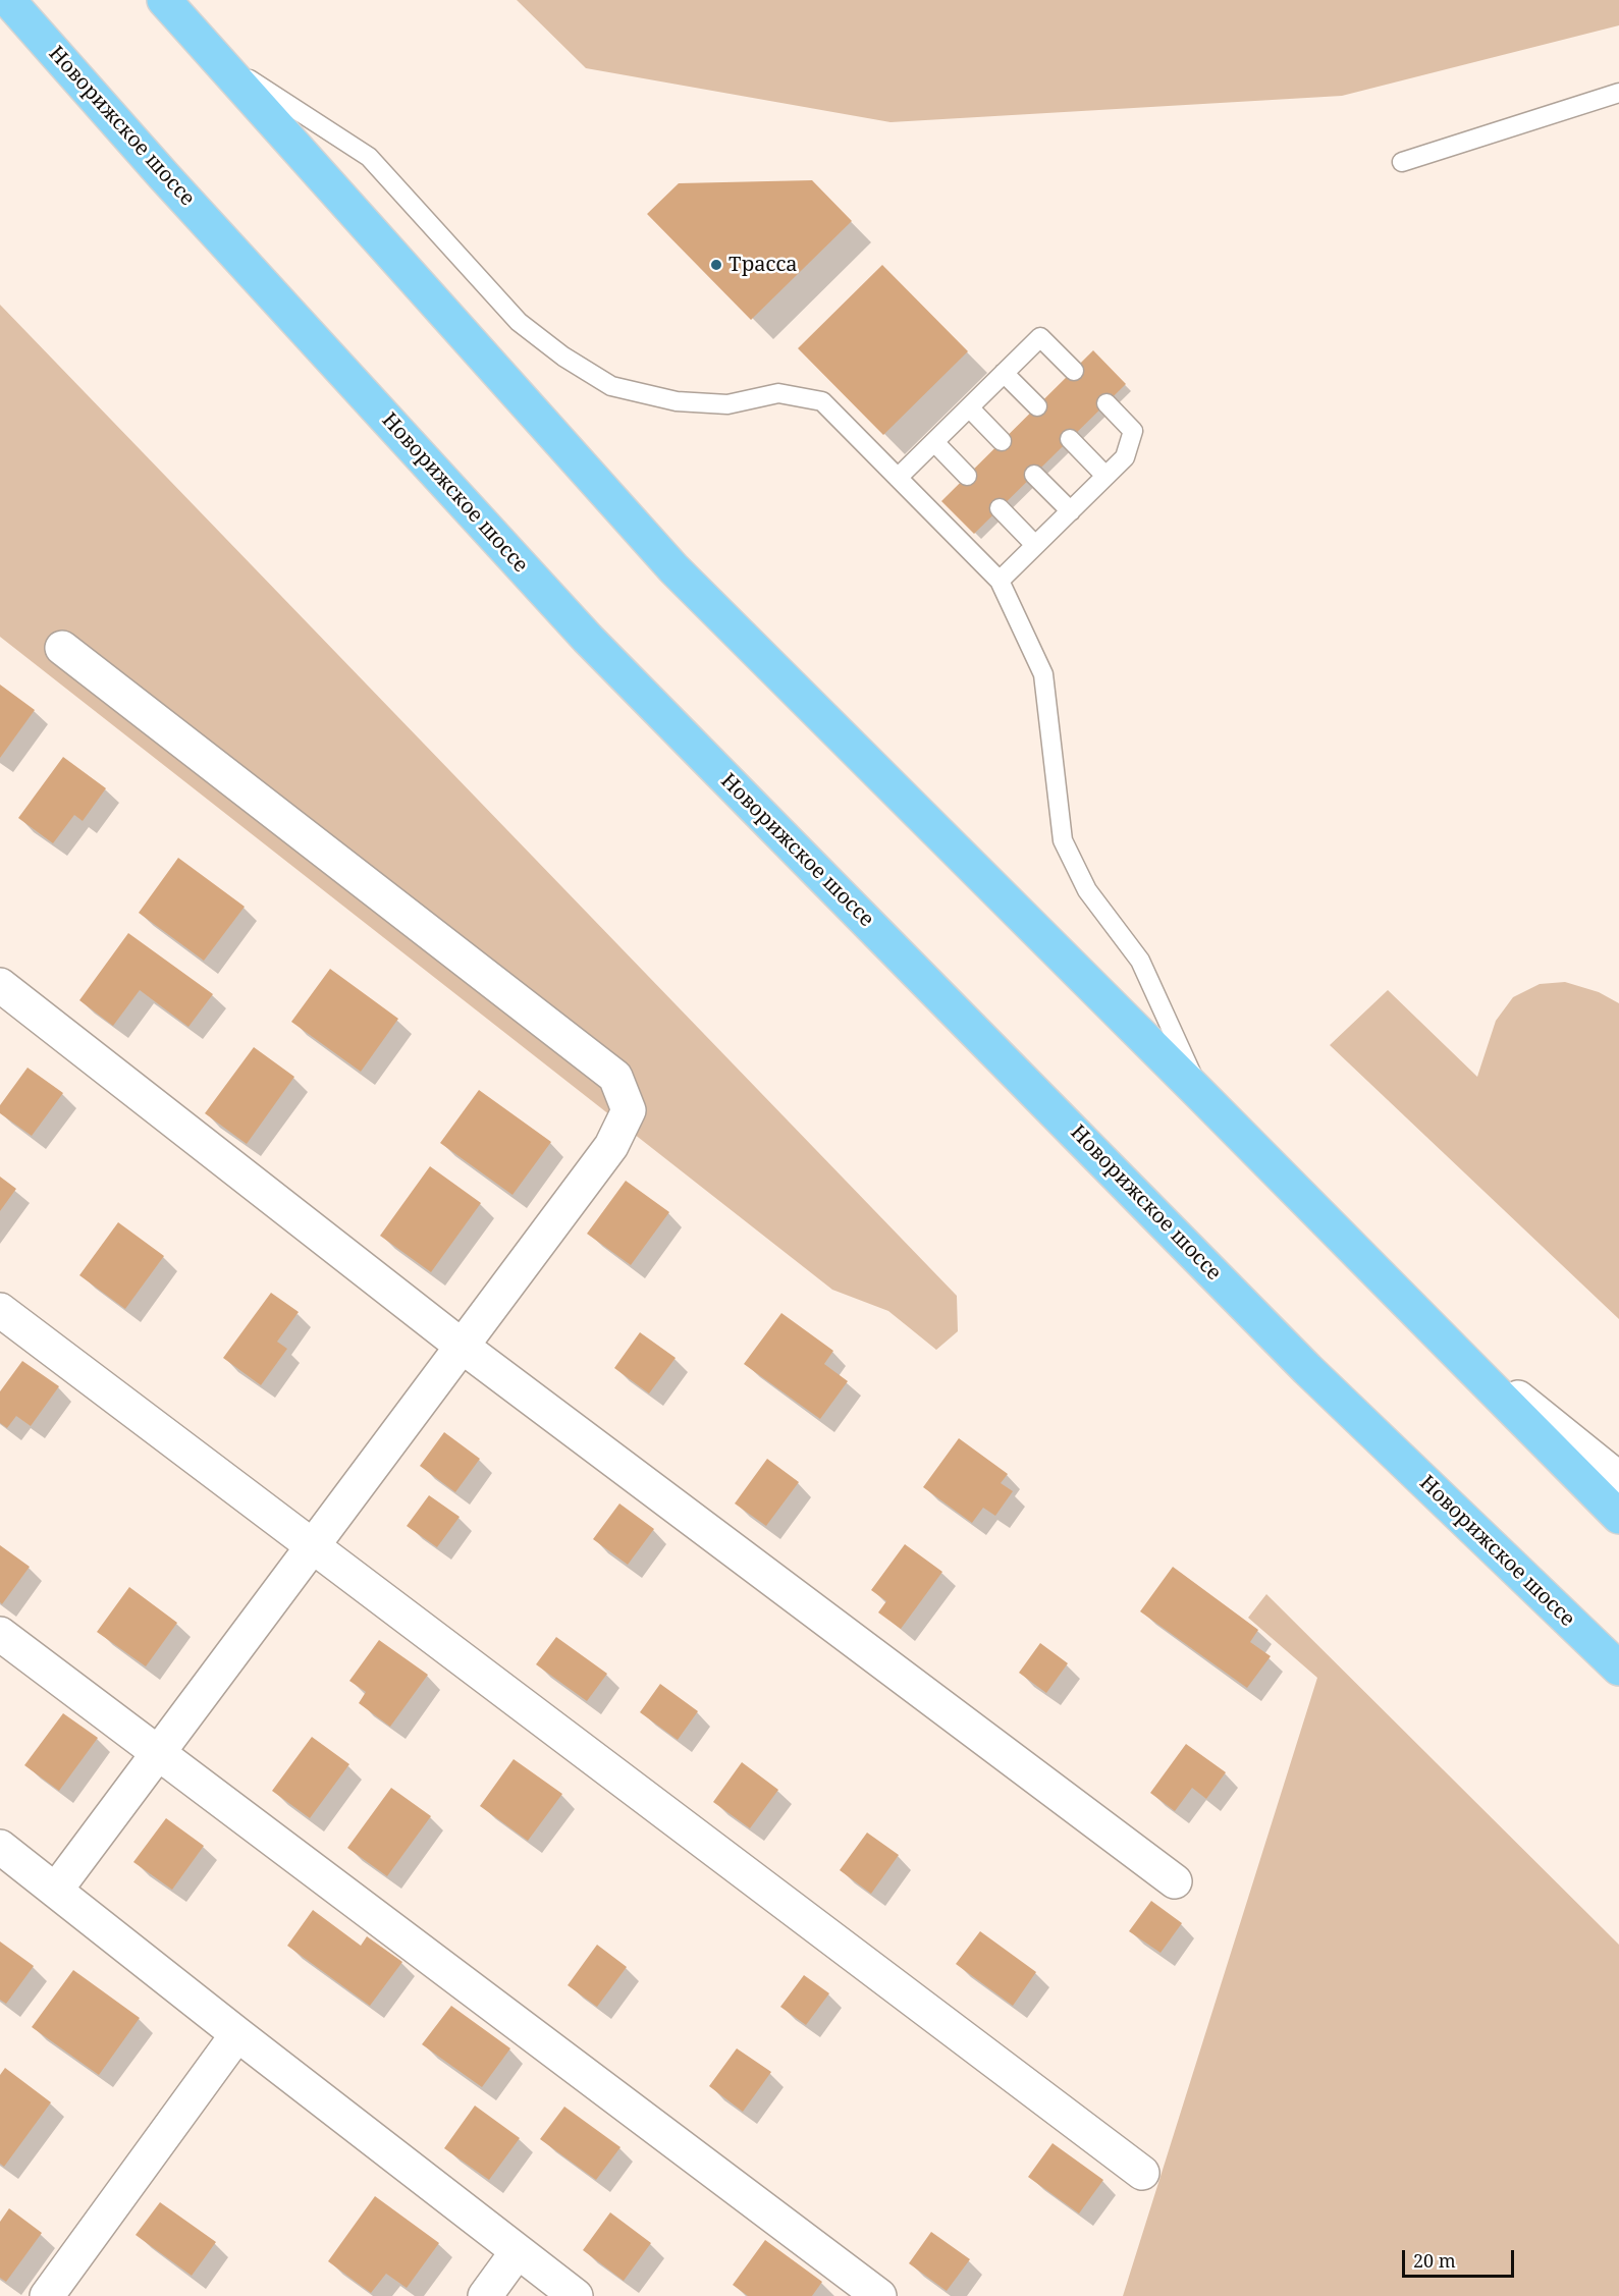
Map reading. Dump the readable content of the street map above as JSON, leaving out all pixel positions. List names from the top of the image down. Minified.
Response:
{"streets":{"highway":["Новорижское шоссе"]},"places":["Трасса"],"scale_bar":"20 m"}
